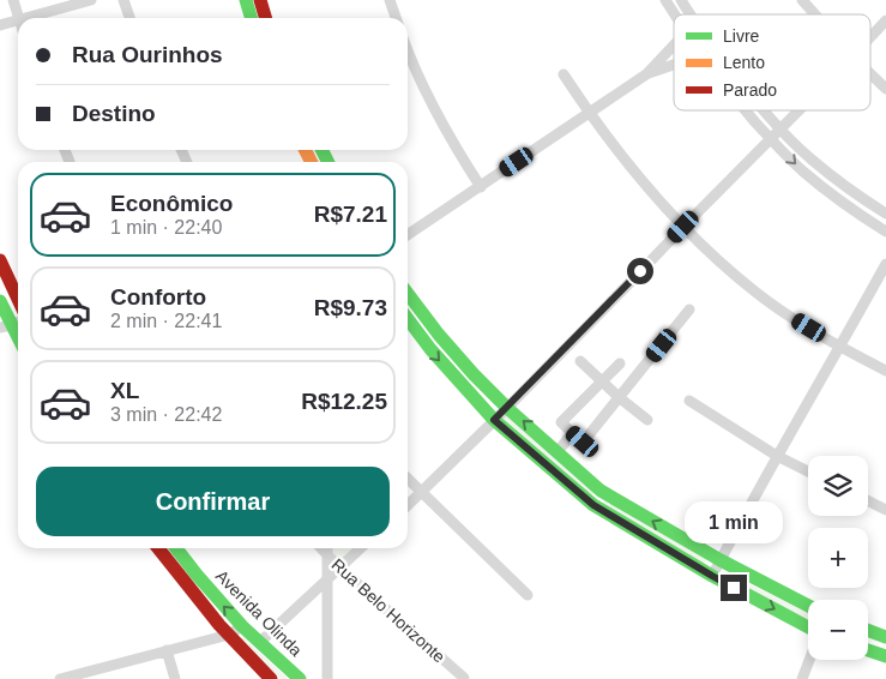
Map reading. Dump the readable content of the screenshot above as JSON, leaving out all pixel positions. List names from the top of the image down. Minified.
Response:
{"streets":{"street":["Rua Belo Horizonte","Avenida Olinda"]},"legend":["Livre","Lento","Parado"],"page":{"banner":["Rua Ourinhos","Destino"],"list":[{"name":"Econômico","note":"1 min · 22:40","value":"R$7.21"},{"name":"Conforto","note":"2 min · 22:41","value":"R$9.73"},{"name":"XL","note":"3 min · 22:42","value":"R$12.25"}],"buttons":"Confirmar","map_buttons":["+","−"],"bubble":"1 min"}}
